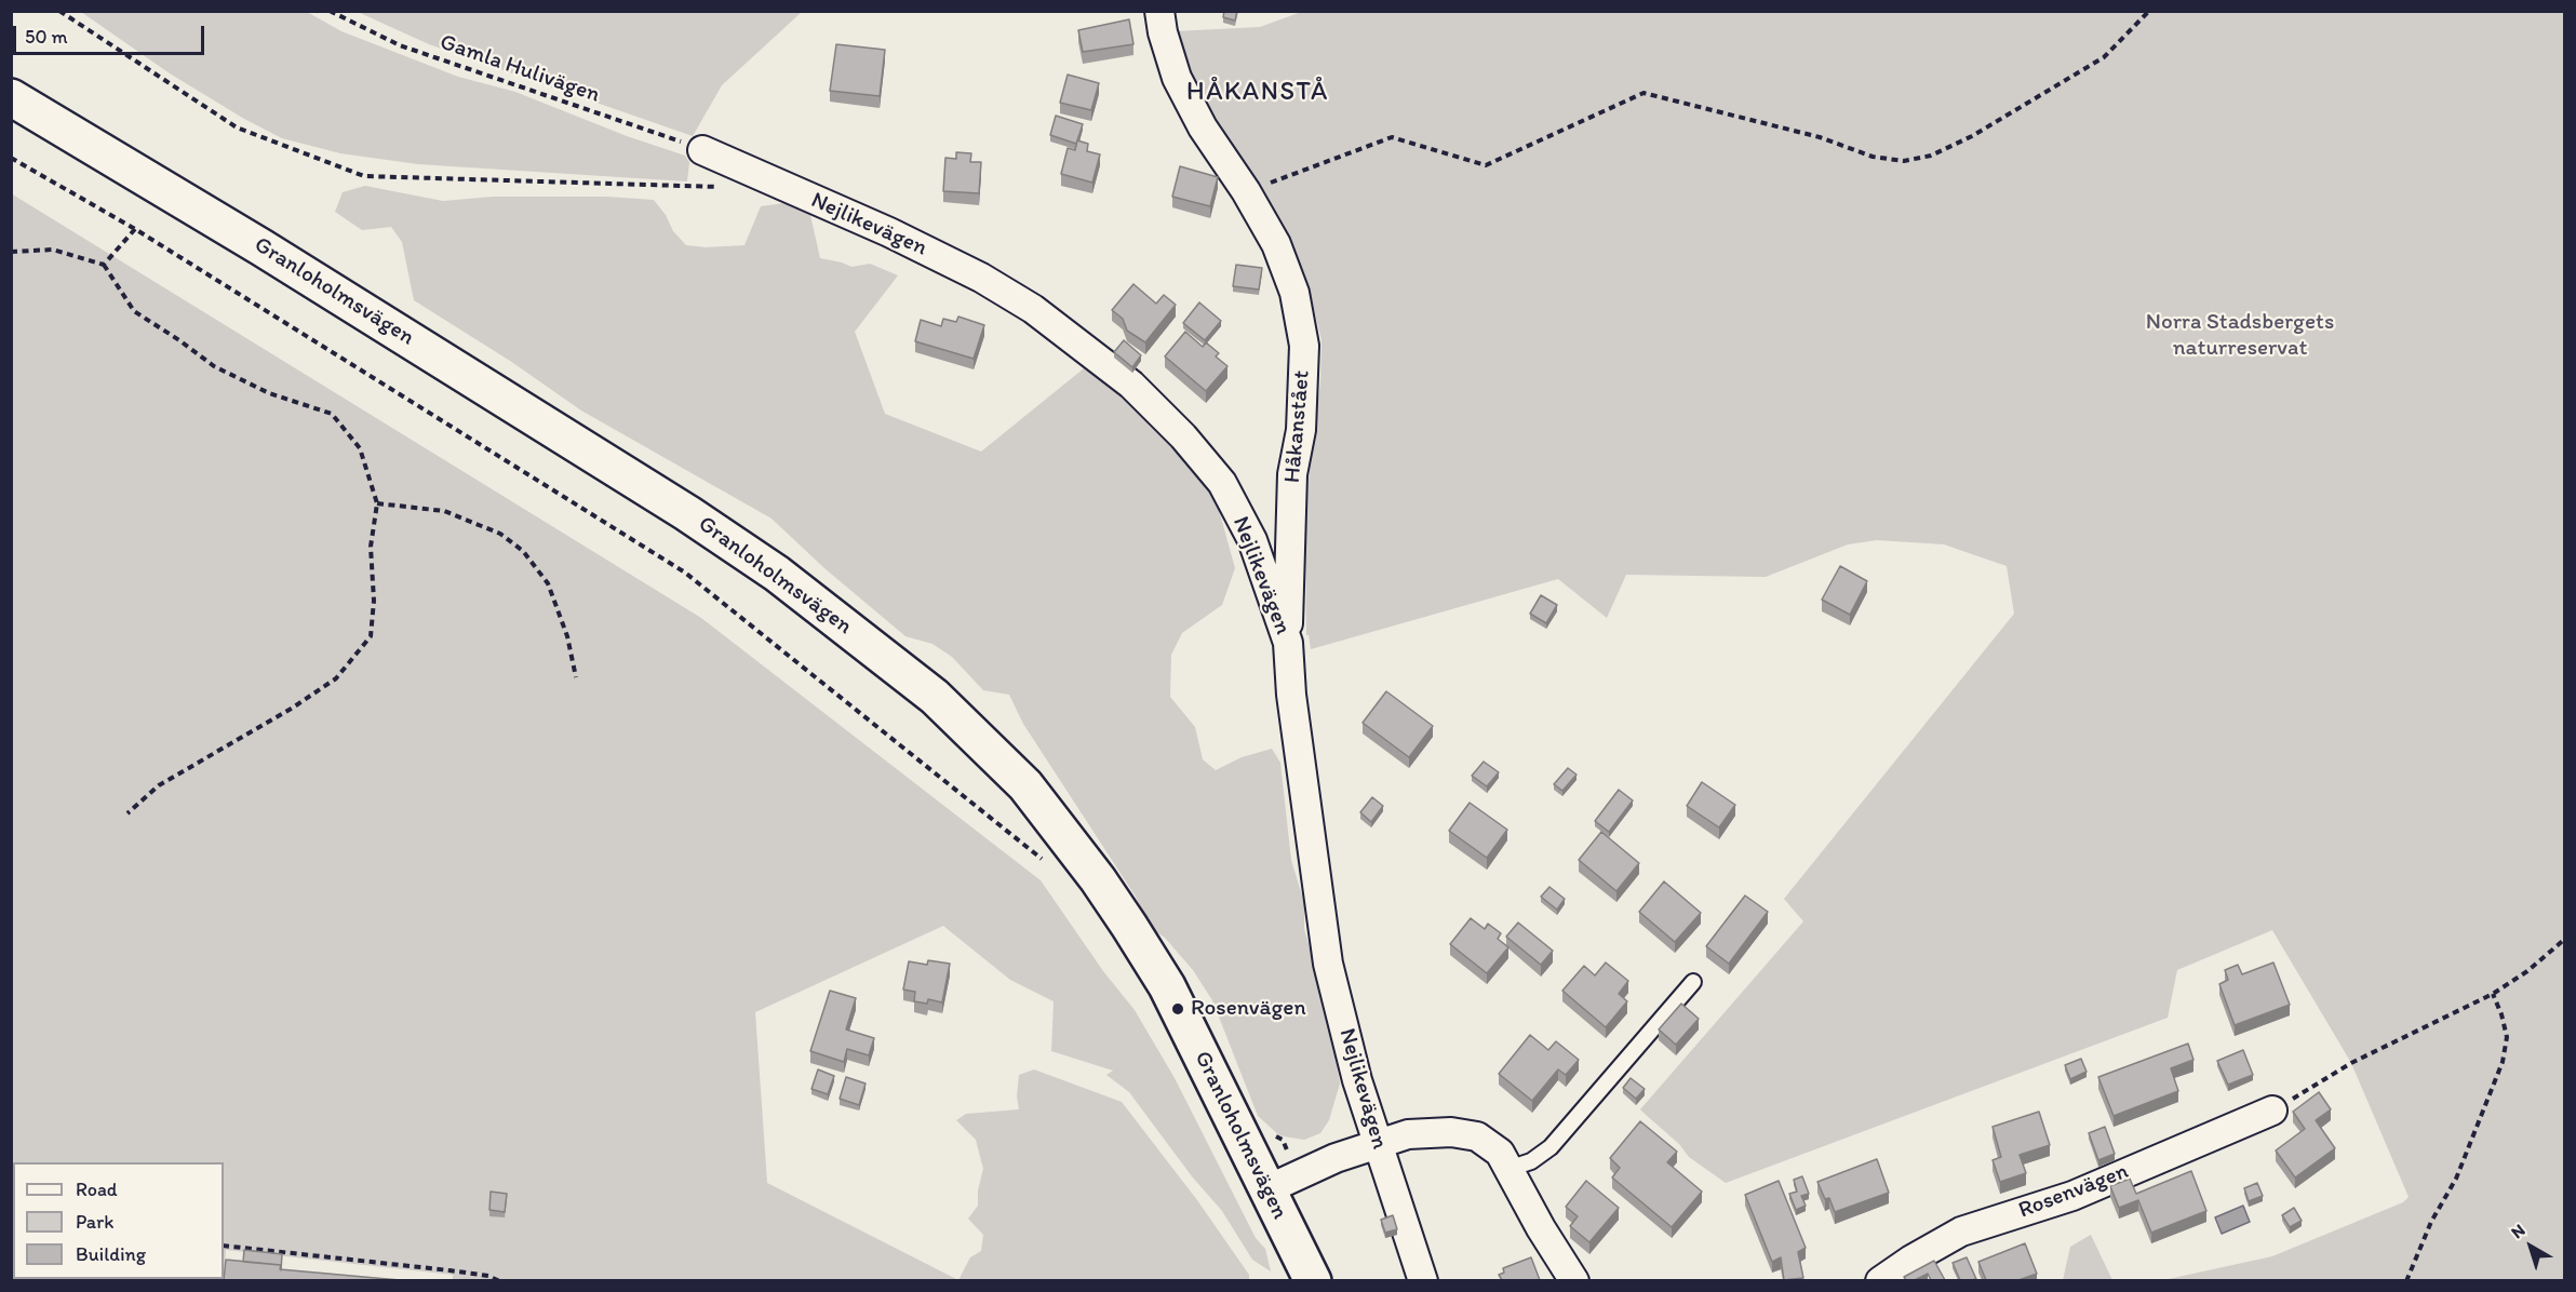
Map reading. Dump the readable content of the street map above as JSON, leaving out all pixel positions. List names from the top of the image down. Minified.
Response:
{"streets":{"street":["Nejlikevägen","Granloholmsvägen","Håkanstået","Rosenvägen"],"path":["Gamla Hulivägen"]},"crossings":[["Gamla Hulivägen","Nejlikevägen"],["Nejlikevägen","Håkanstået"]],"districts":["HÅKANSTÅ"],"parks":["Norra Stadsbergets naturreservat"],"places":["Rosenvägen"],"legend":["Road","Park","Building"],"scale_bar":"50 m","north":"top left"}
